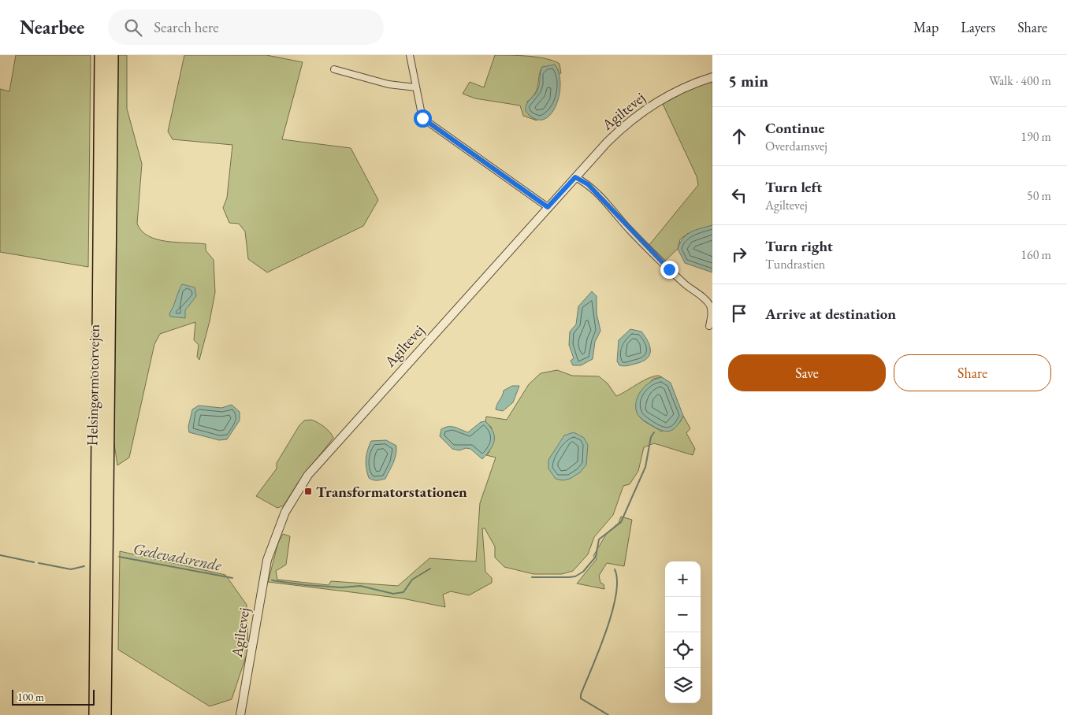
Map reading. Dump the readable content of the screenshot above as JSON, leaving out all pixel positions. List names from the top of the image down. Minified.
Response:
{"streets":{"highway":["Helsingørmotorvejen"],"street":["Agiltevej"]},"water":["Gedevadsrende"],"places":{"transit":["Transformatorstationen"]},"scale_bar":"100 m","page":{"header":"Nearbee","search":"Search here","nav":["Map","Layers","Share"],"heading":["5 min","Walk · 400 m"],"list":[["Continue","Overdamsvej","190 m"],["Turn left","Agiltevej","50 m"],["Turn right","Tundrastien","160 m"],"Arrive at destination"],"buttons":["Save","Share"],"map_buttons":["+","−"],"scale":"100 m"}}
